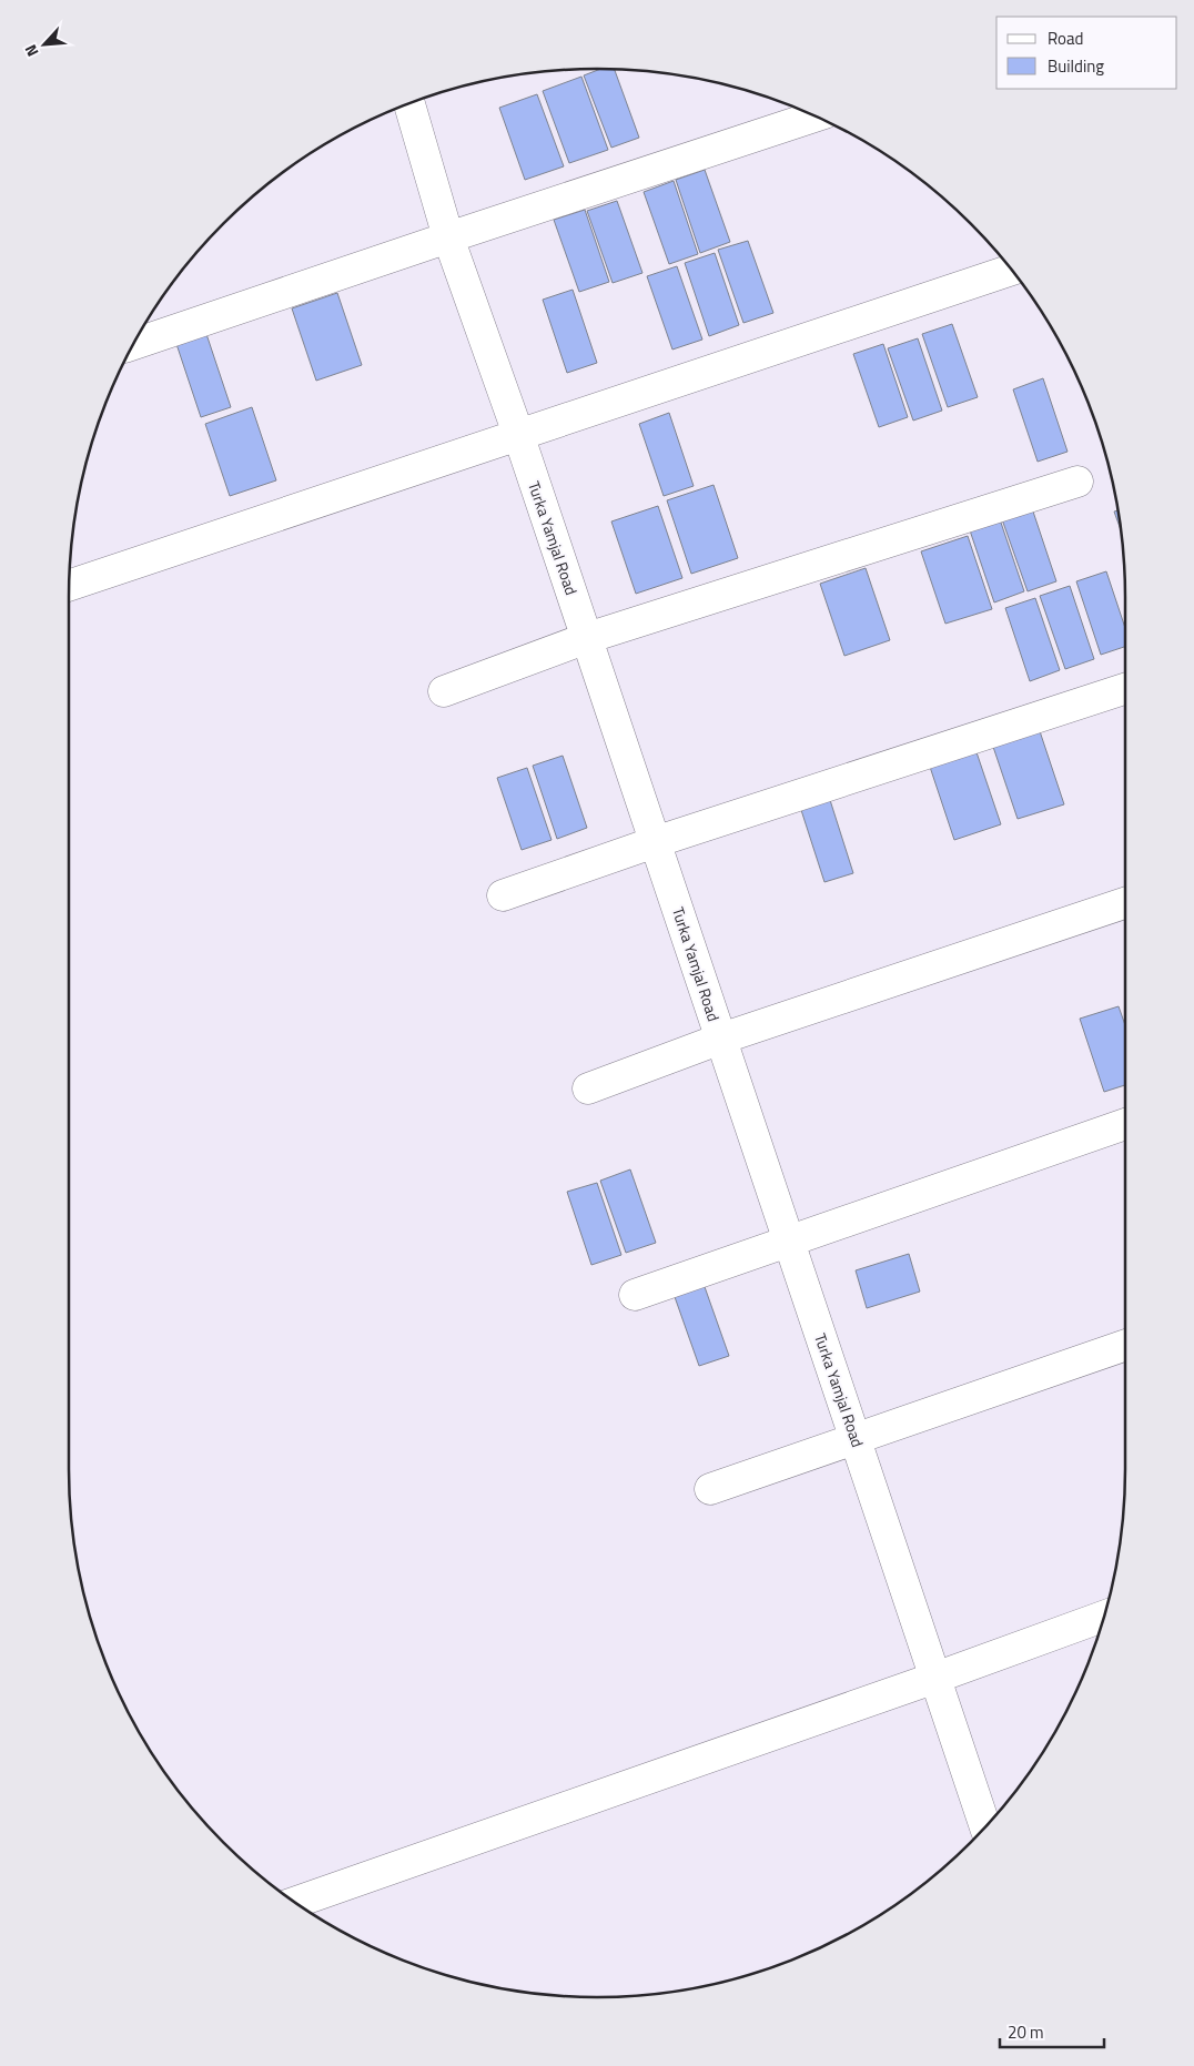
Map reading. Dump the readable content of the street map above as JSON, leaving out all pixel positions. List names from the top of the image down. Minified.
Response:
{"streets":{"street":["Turka Yamjal Road"]},"legend":["Road","Building"],"scale_bar":"20 m","north":"bottom left"}
